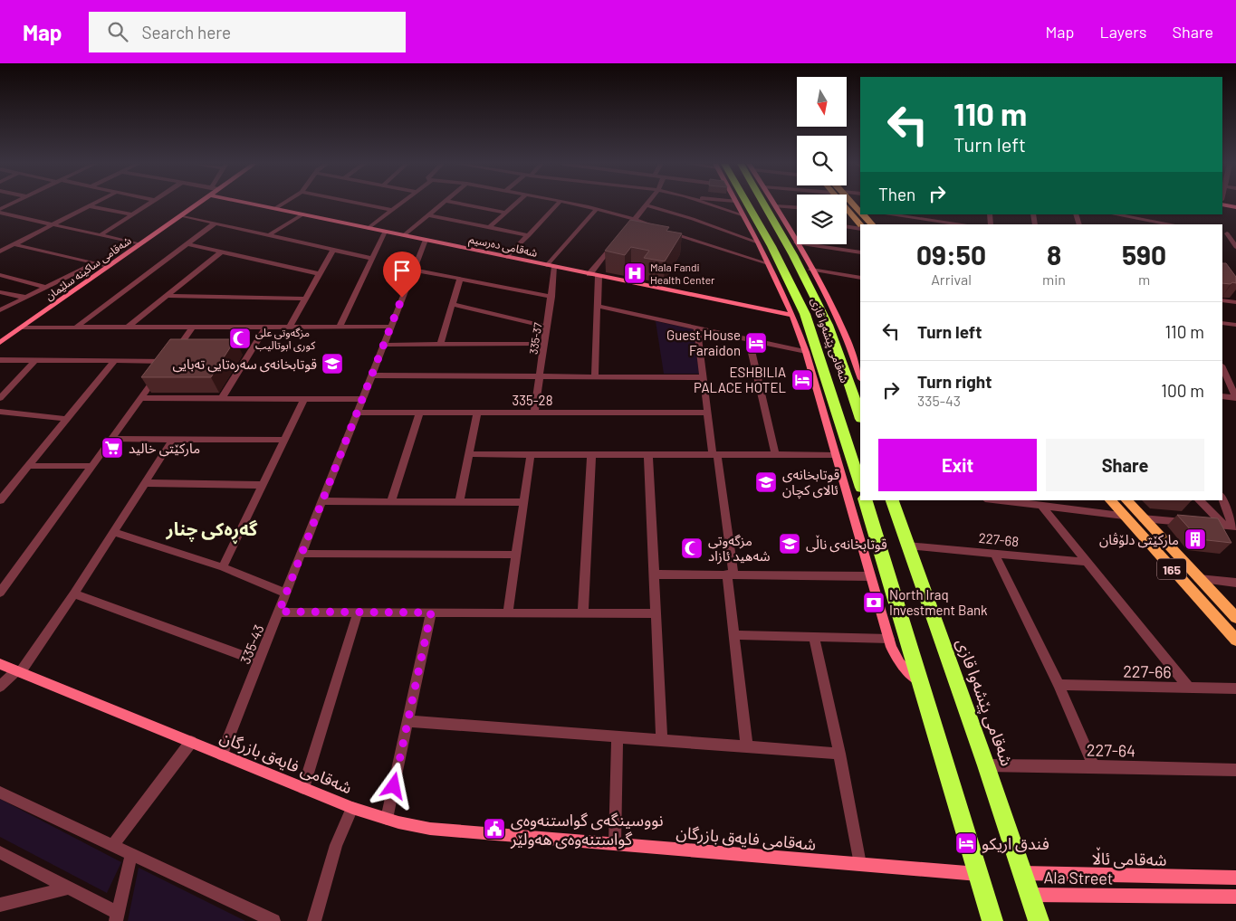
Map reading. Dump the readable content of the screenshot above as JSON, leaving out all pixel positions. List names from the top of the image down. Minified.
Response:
{"streets":{"highway":["شەقامی پێشەوا قازی"],"main road":["165"],"street":["شەقامی دەرسیم","شەقامی ساکینە سلێمان","335-37","335-28","227-68","335-43","227-66","227-64","شەقامی فایەق بازرگان","شه‌قامی ئاڵا","Ala Street"]},"crossings":[["شەقامی دەرسیم","335-37"],["شەقامی دەرسیم","335-43"],["335-37","335-28"],["شەقامی پێشەوا قازی","227-68"],["شەقامی پێشەوا قازی","227-64"],["شەقامی پێشەوا قازی","شه‌قامی ئاڵا"],["شەقامی پێشەوا قازی","Ala Street"],["335-28","335-43"],["335-43","شەقامی فایەق بازرگان"]],"districts":["گەڕەکی چنار"],"places":{"hospital":["Mala Fandi Health Center"],"mosque":["مزگەوتی علی کوری ابوتالیب","مزگەوتی شەهید ئازاد"],"hotel":["Guest House Faraidon","ESHBILIA PALACE HOTEL","فندق اريكو"],"school or university":["قوتابخانەی سەرەتایی تەبایی","قوتابخانەی ئالای کچان","قوتابخانەی ناڵی"],"supermarket":["مارکێتی خالید"],"building":["ماركێتی دلۆڤان"],"bank":["North Iraq Investment Bank"],"public building":["نووسینگەی گواستنەوەی گواستنەوەی هەولێر"]},"north":"bottom","page":{"header":"Map","search":"Search here","nav":["Map","Layers","Share"],"turn":["110 m","Turn left"],"then":"Then","eta":["09:50","Arrival","8","min","590","m"],"list":[{"name":"Turn left","value":"110 m"},{"name":"Turn right","note":"335-43","value":"100 m"}],"buttons":["Exit","Share"]}}
